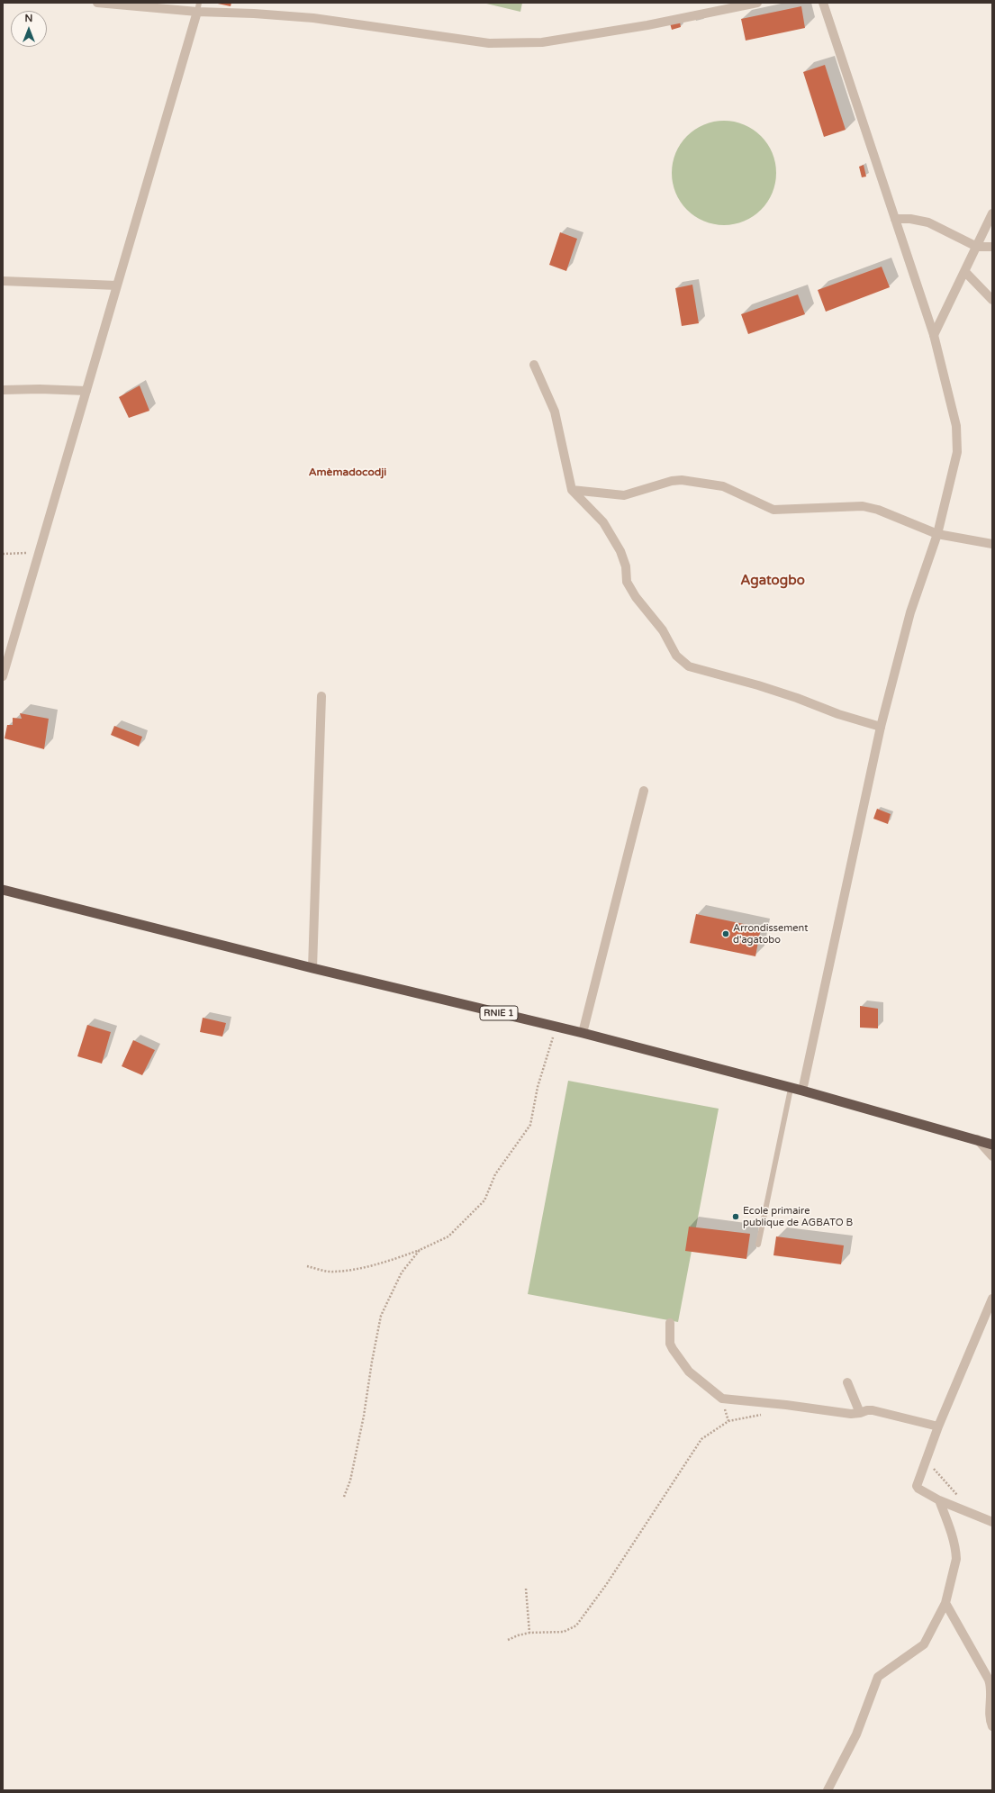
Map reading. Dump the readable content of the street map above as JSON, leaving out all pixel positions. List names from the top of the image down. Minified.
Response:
{"streets":{"highway":["RNIE 1"]},"districts":["Amèmadocodji","Agatogbo"],"places":["Arrondissement d'agatobo","Ecole primaire publique de AGBATO B"],"north":"top"}
